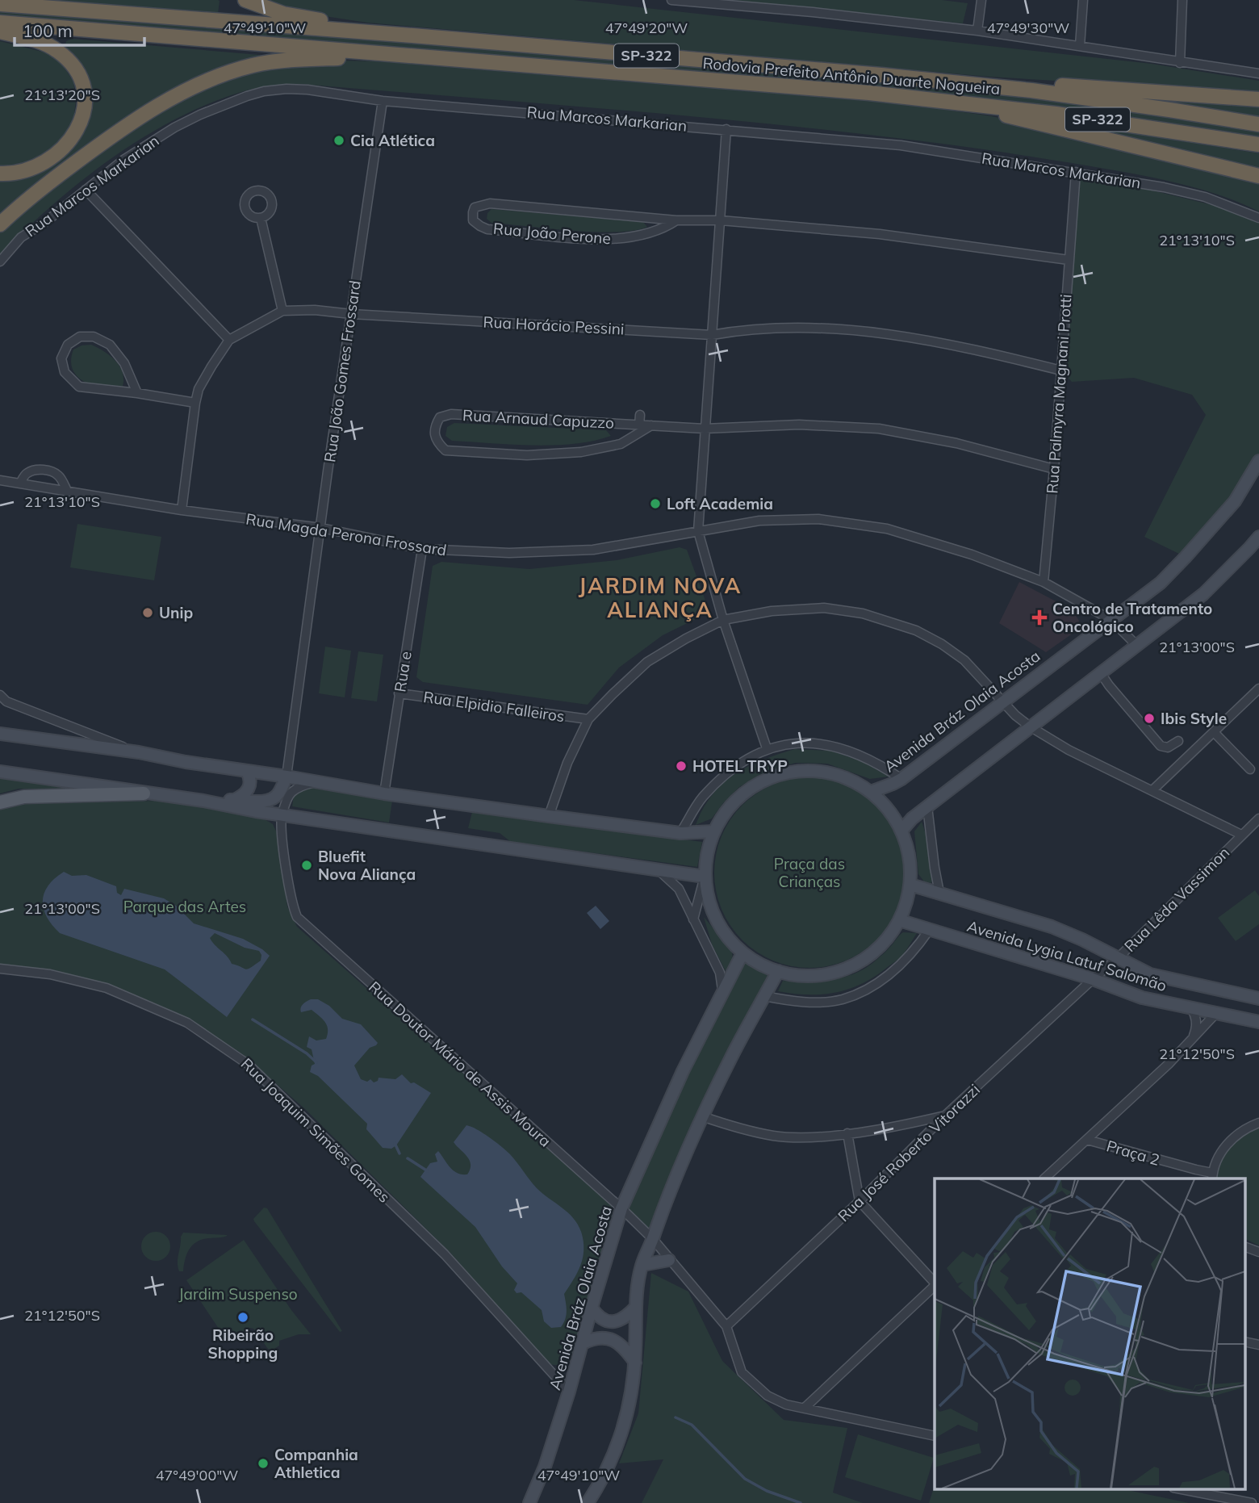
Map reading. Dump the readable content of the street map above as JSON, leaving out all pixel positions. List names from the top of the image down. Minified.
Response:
{"streets":{"highway":["SP-322","Rodovia Prefeito Antônio Duarte Nogueira"],"main road":["Avenida Bráz Olaia Acosta","Avenida Lygia Latuf Salomão"],"street":["Rua Marcos Markarian","Rua João Perone","Rua Horácio Pessini","Rua João Gomes Frossard","Rua Palmyra Magnani Protti","Rua Arnaud Capuzzo","Rua Magda Perona Frossard","Rua e","Rua Elpidio Falleiros","Rua Lêda Vassimon","Rua Doutor Mário de Assis Moura","Rua Joaquim Simões Gomes","Rua José Roberto Vitorazzi","Praça 2"]},"crossings":[["Rua Marcos Markarian","Rua João Gomes Frossard"],["Rua Marcos Markarian","Rua Palmyra Magnani Protti"],["Rua João Perone","Rua Palmyra Magnani Protti"],["Rua Horácio Pessini","Rua João Gomes Frossard"],["Rua Horácio Pessini","Rua Palmyra Magnani Protti"],["Rua Horácio Pessini","Rua Magda Perona Frossard"],["Rua João Gomes Frossard","Rua Magda Perona Frossard"],["Rua Palmyra Magnani Protti","Rua Arnaud Capuzzo"],["Rua Palmyra Magnani Protti","Rua Magda Perona Frossard"],["Rua Magda Perona Frossard","Rua e"],["Rua Magda Perona Frossard","Avenida Bráz Olaia Acosta"],["Rua e","Rua Elpidio Falleiros"],["Avenida Bráz Olaia Acosta","Rua Doutor Mário de Assis Moura"],["Avenida Bráz Olaia Acosta","Rua Joaquim Simões Gomes"],["Rua Lêda Vassimon","Avenida Lygia Latuf Salomão"],["Rua Lêda Vassimon","Rua José Roberto Vitorazzi"],["Avenida Lygia Latuf Salomão","Rua José Roberto Vitorazzi"],["Rua Doutor Mário de Assis Moura","Rua José Roberto Vitorazzi"]],"districts":["JARDIM NOVA ALIANÇA"],"parks":["Praça das Crianças","Parque das Artes","Jardim Suspenso"],"places":{"other":["Cia Atlética","Loft Academia","Unip","Ibis Style","HOTEL TRYP","Bluefit Nova Aliança","Ribeirão Shopping","Companhia Athletica"],"health":["Centro de Tratamento Oncológico"]},"scale_bar":"100 m","coordinates":["47°49'10\"W","47°49'20\"W","47°49'30\"W","21°13'20\"S","21°13'10\"S","21°13'00\"S","21°12'50\"S","47°49'00\"W"]}
